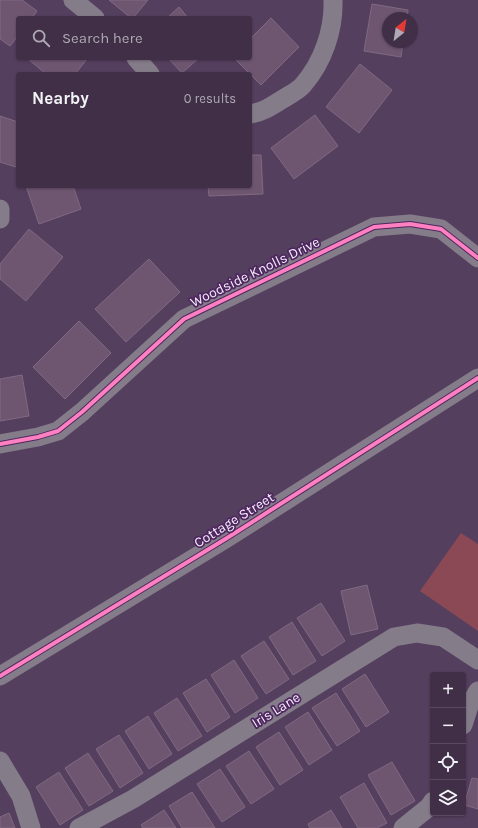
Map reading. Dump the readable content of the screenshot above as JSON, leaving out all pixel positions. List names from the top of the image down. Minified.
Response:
{"streets":{"street":["Woodside Knolls Drive","Cottage Street","Iris Lane"]},"north":"top right","page":{"search":"Search here","heading":["Nearby","0 results"],"map_buttons":["+","−"]}}
